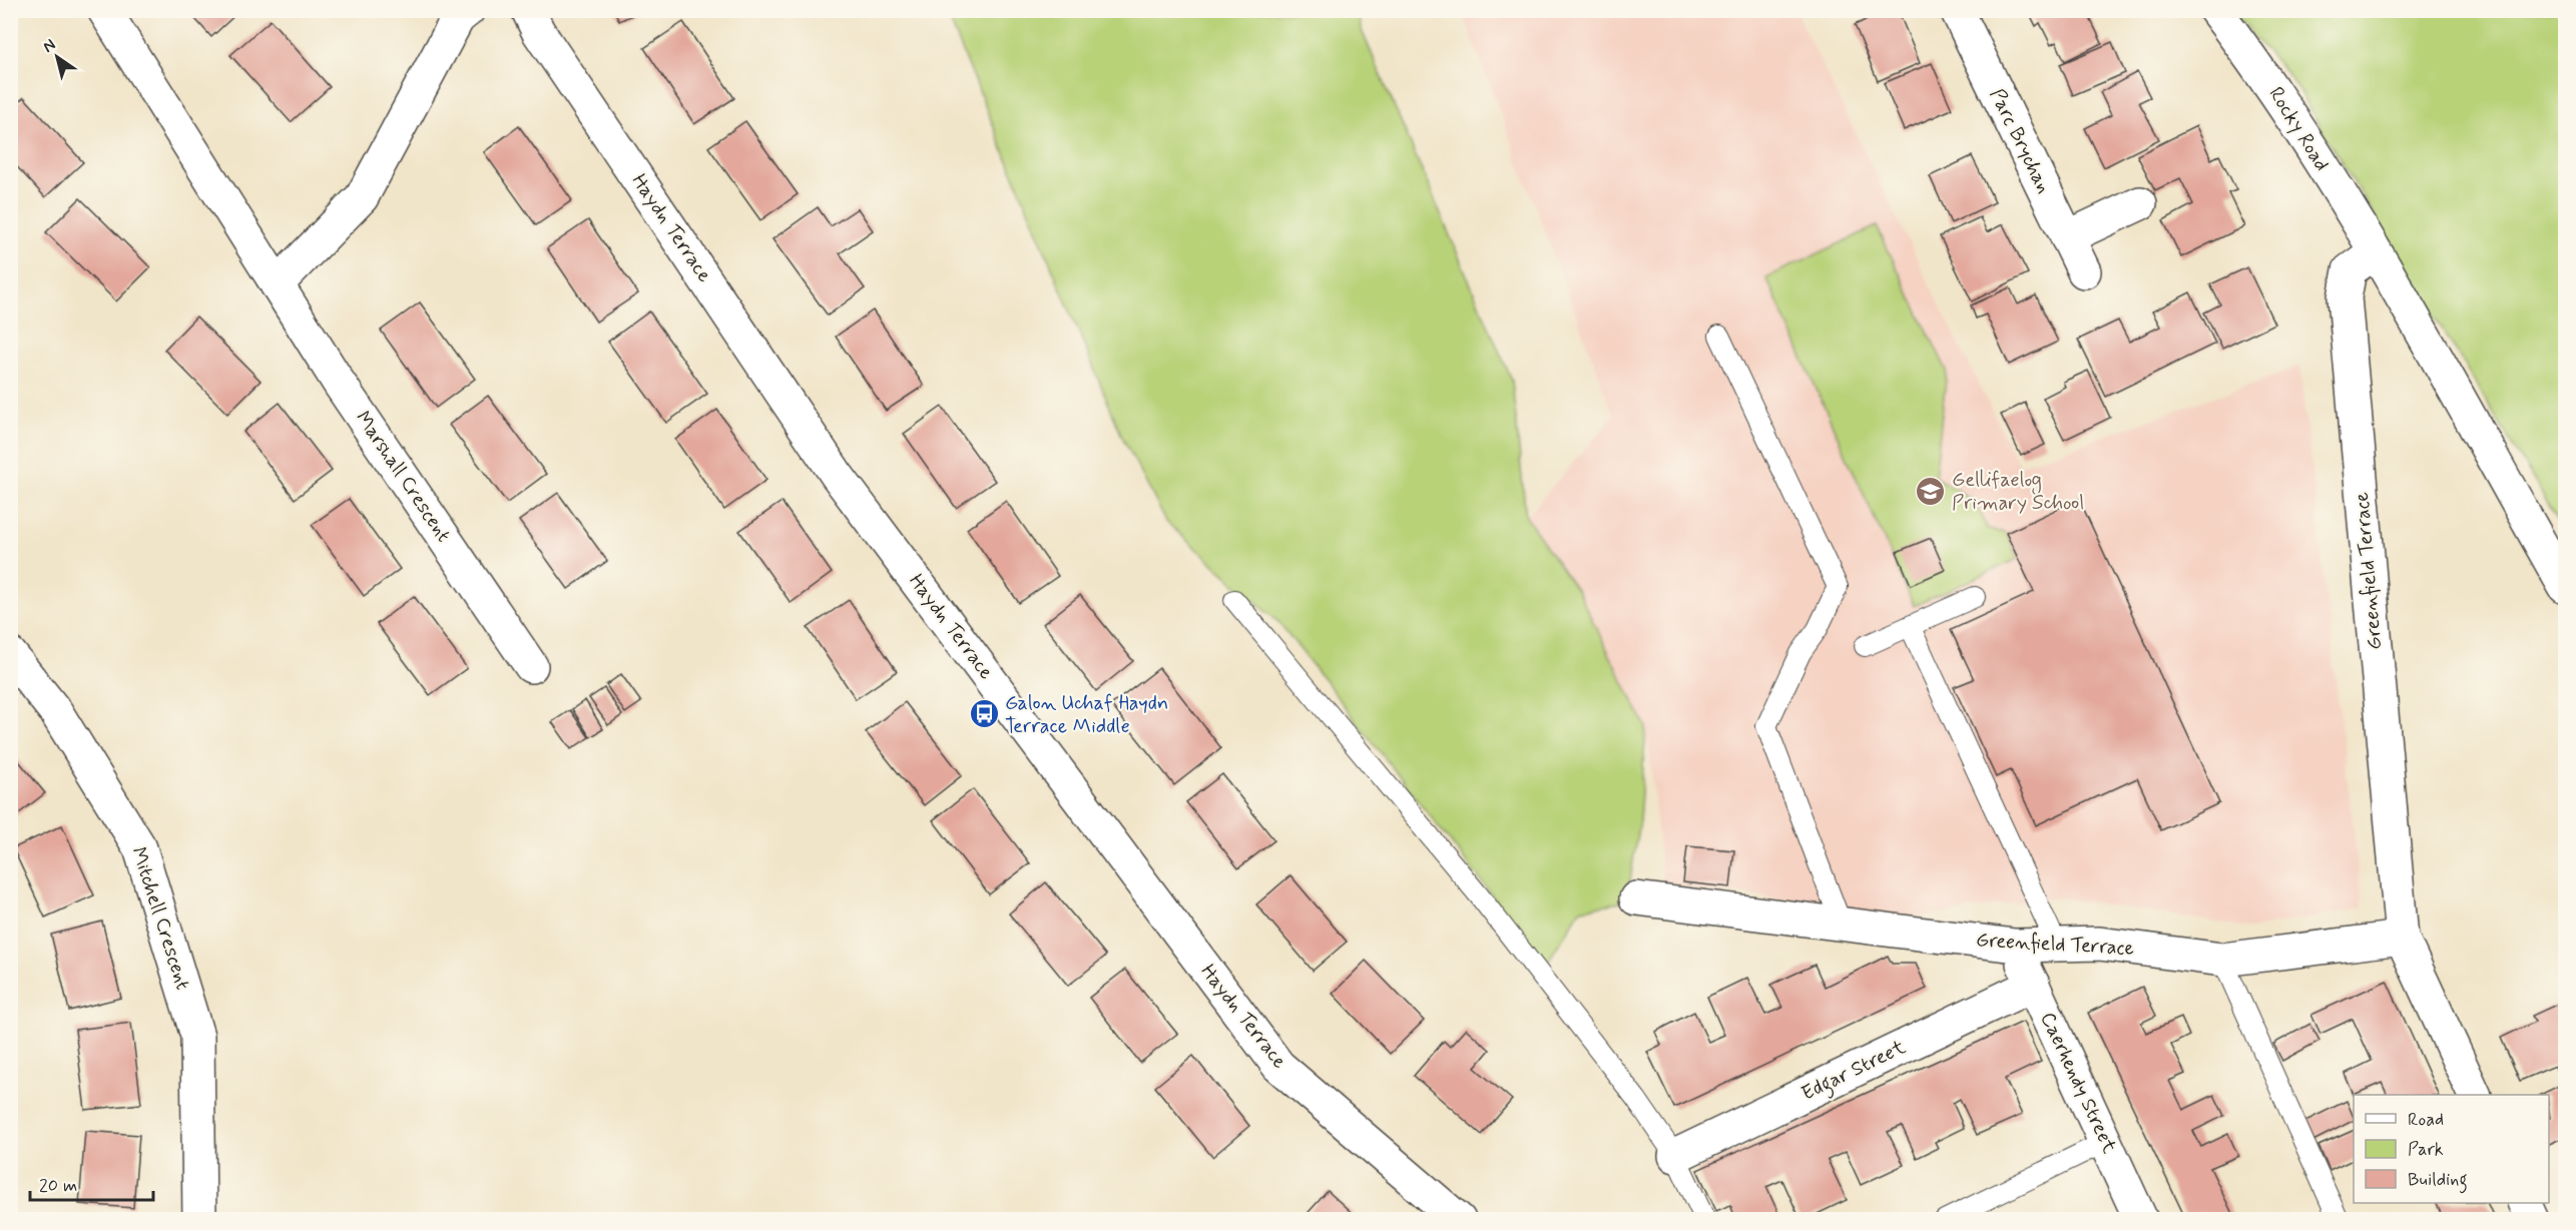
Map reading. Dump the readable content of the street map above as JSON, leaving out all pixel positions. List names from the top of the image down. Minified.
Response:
{"streets":{"street":["Rocky Road","Parc Brychan","Haydn Terrace","Marshall Crescent","Greenfield Terrace","Mitchell Crescent","Edgar Street","Caerhendy Street"]},"crossings":[["Rocky Road","Greenfield Terrace"],["Greenfield Terrace","Caerhendy Street"],["Edgar Street","Caerhendy Street"]],"places":{"school or university":["Gellifaelog Primary School"],"bus stop":["Galon Uchaf Haydn Terrace Middle"]},"legend":["Road","Park","Building"],"scale_bar":"20 m","north":"top left"}
